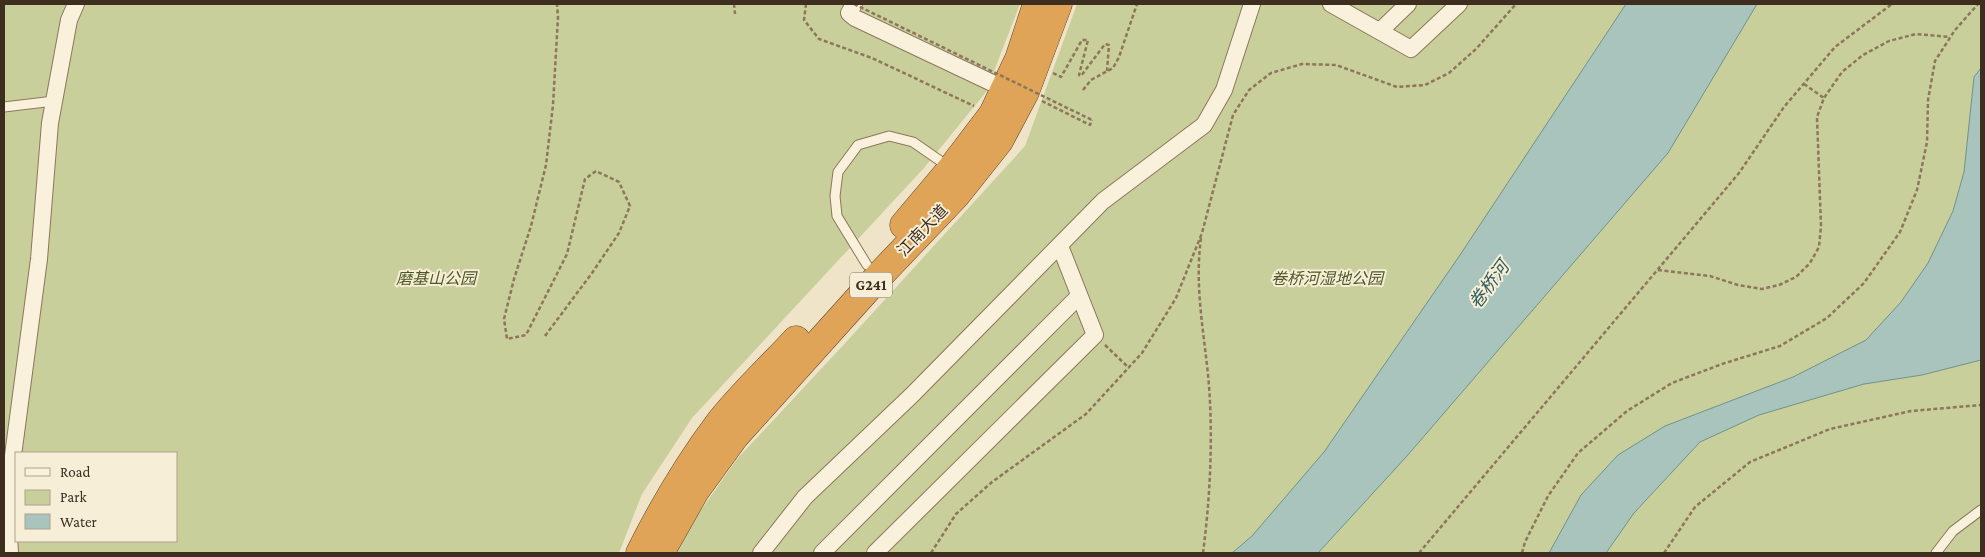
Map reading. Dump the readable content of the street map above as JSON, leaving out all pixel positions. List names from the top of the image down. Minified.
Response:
{"streets":{"highway":["江南大道","G241"]},"water":["卷桥河"],"parks":["磨基山公园","卷桥河湿地公园"],"legend":["Road","Park","Water"]}
